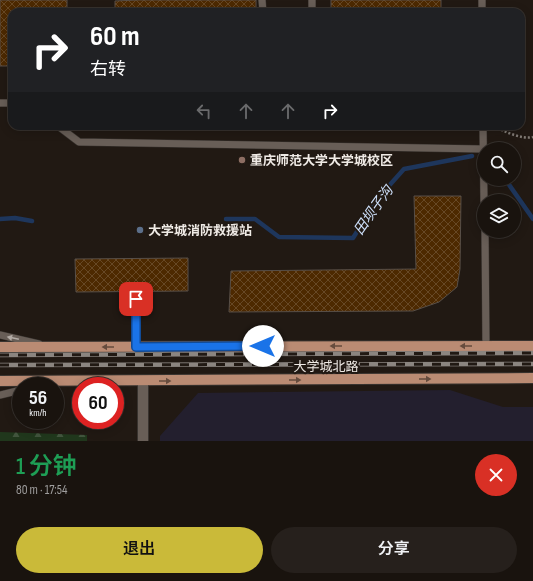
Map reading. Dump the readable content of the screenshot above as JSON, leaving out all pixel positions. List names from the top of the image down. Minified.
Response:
{"streets":{"main road":["大学城北路"]},"water":["田坝子沟"],"places":["重庆师范大学大学城校区","大学城消防救援站"],"page":{"turn":["60 m","右转"],"speed":"56 km/h","limit":"60","heading":["1 分钟","80 m · 17:54"],"buttons":["退出","分享"]}}
